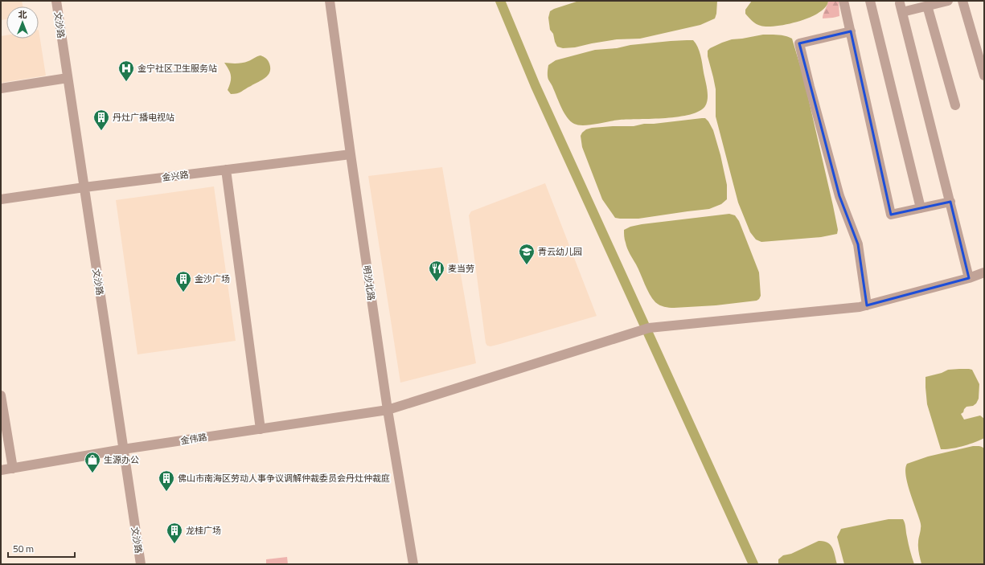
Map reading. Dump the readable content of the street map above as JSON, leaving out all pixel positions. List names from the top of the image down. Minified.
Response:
{"streets":{"street":["文沙路","金兴路","明沙北路","金伟路"]},"crossings":[["文沙路","金兴路"],["文沙路","金伟路"],["金兴路","明沙北路"],["明沙北路","金伟路"]],"places":{"hospital":["金宁社区卫生服务站"],"building":["丹灶广播电视站","金沙广场","佛山市南海区劳动人事争议调解仲裁委员会丹灶仲裁庭","龙桂广场"],"school or university":["青云幼儿园"],"restaurant":["麦当劳"],"shop":["生源办公"]},"scale_bar":"50 m","north":"top"}
